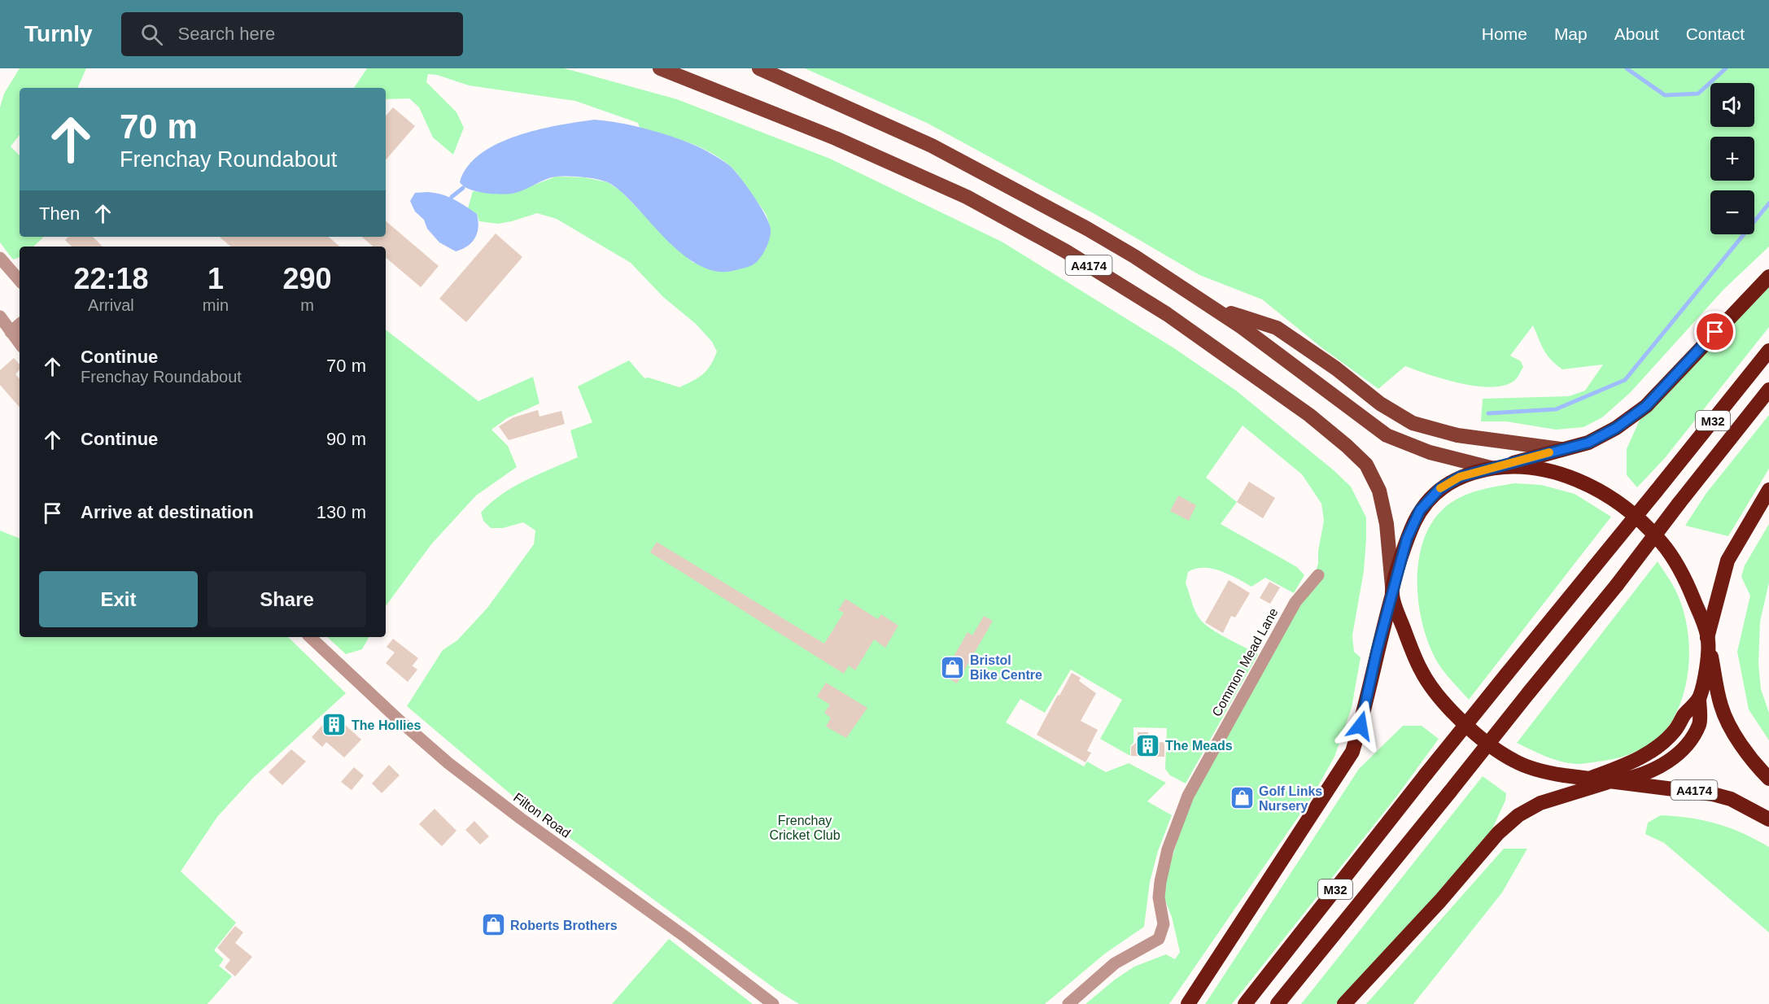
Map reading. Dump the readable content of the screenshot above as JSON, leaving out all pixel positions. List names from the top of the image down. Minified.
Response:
{"streets":{"highway":["A4174","M32"],"street":["Common Mead Lane","Filton Road"]},"parks":["Frenchay Cricket Club"],"places":{"shop":["Bristol Bike Centre","Golf Links Nursery","Roberts Brothers"],"building":["The Hollies","The Meads"]},"page":{"header":"Turnly","search":"Search here","nav":["Home","Map","About","Contact"],"map_buttons":["+","−"],"turn":["70 m","Frenchay Roundabout"],"then":"Then","eta":["22:18","Arrival","1","min","290","m"],"list":[{"name":"Continue","note":"Frenchay Roundabout","value":"70 m"},{"name":"Continue","value":"90 m"},{"name":"Arrive at destination","value":"130 m"}],"buttons":["Exit","Share"]}}
